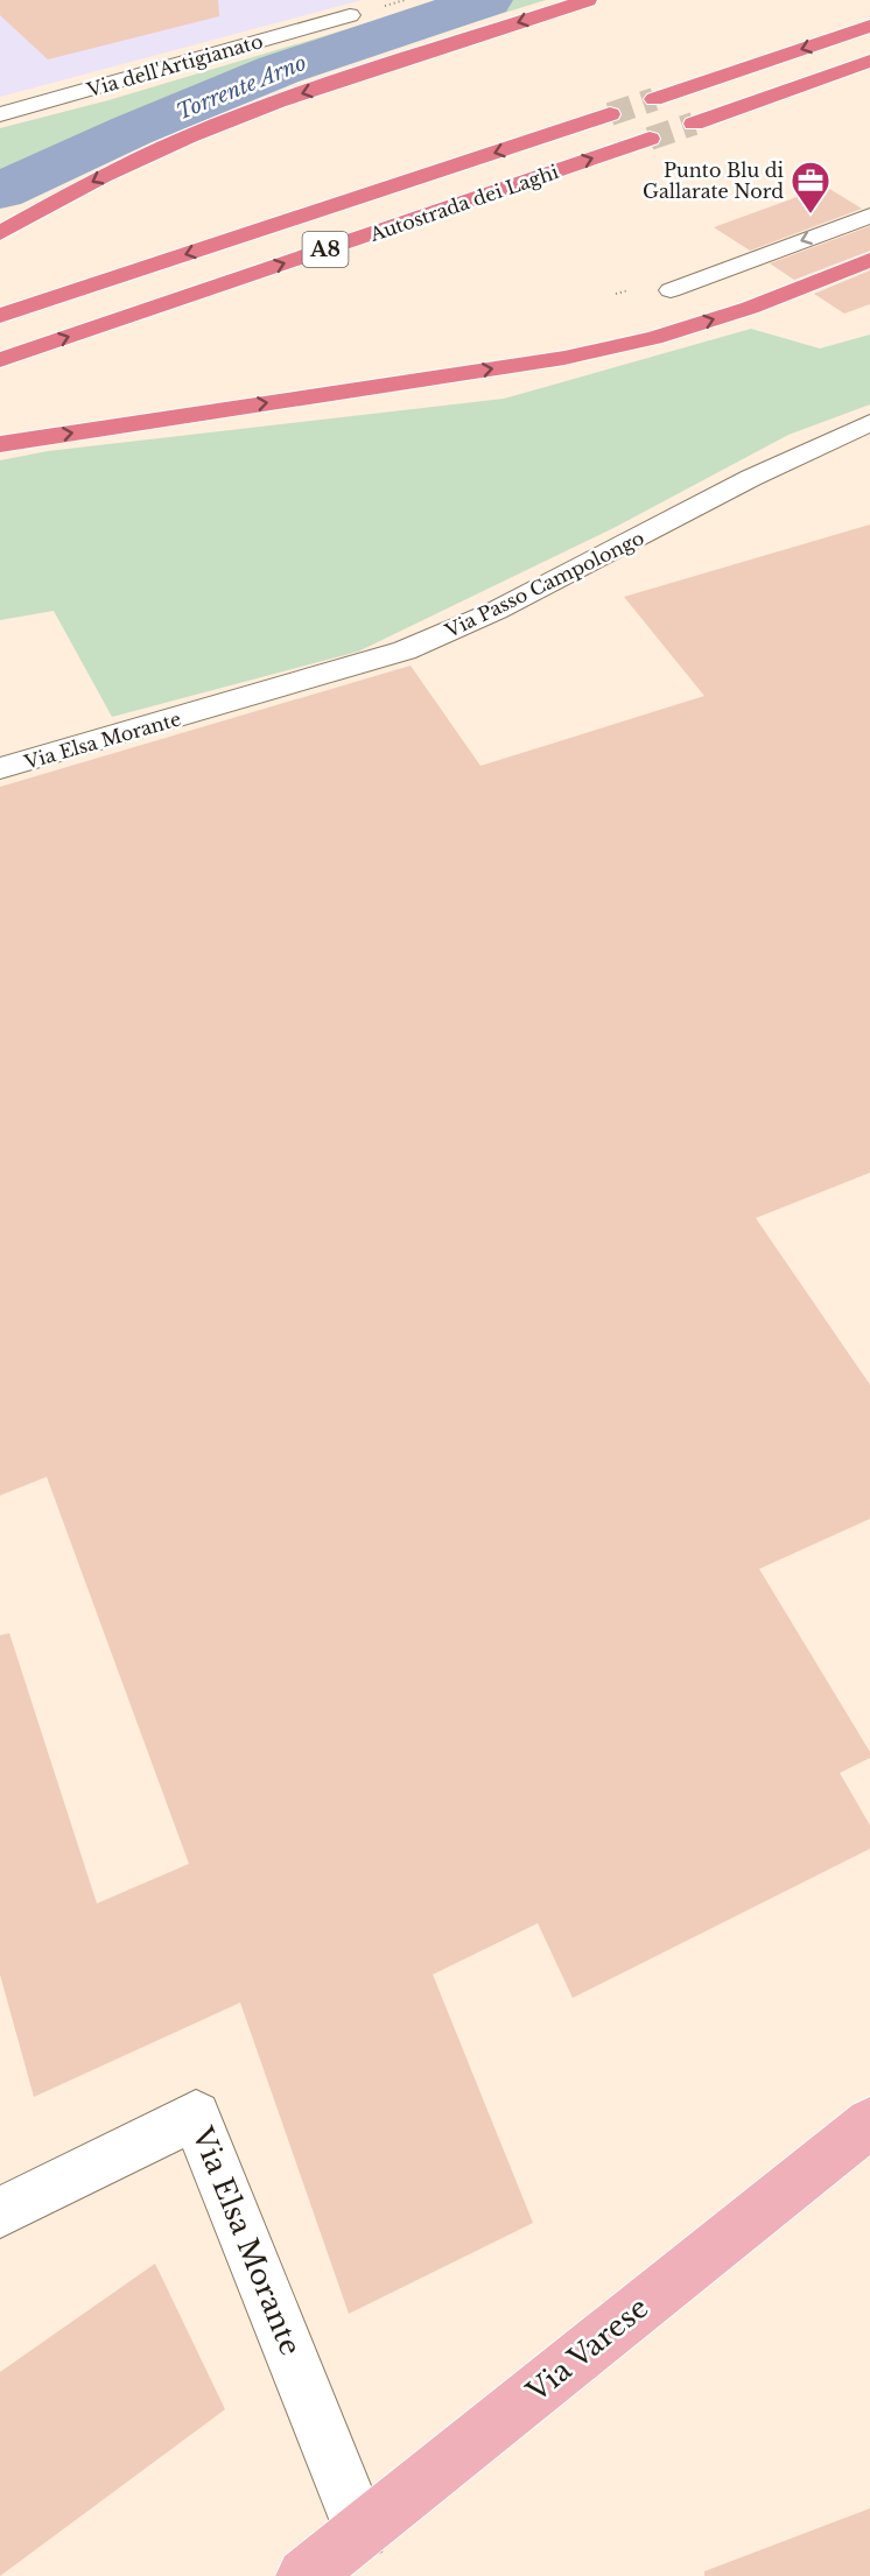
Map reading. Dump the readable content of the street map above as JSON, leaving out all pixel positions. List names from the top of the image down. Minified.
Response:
{"streets":{"highway":["Autostrada dei Laghi","A8"],"main road":["Via Varese"],"street":["Via dell'Artigianato","Via Passo Campolongo","Via Elsa Morante"]},"crossings":[["Via Passo Campolongo","Via Elsa Morante"],["Via Elsa Morante","Via Varese"]],"water":["Torrente Arno"],"places":{"office":["Punto Blu di Gallarate Nord"]}}
